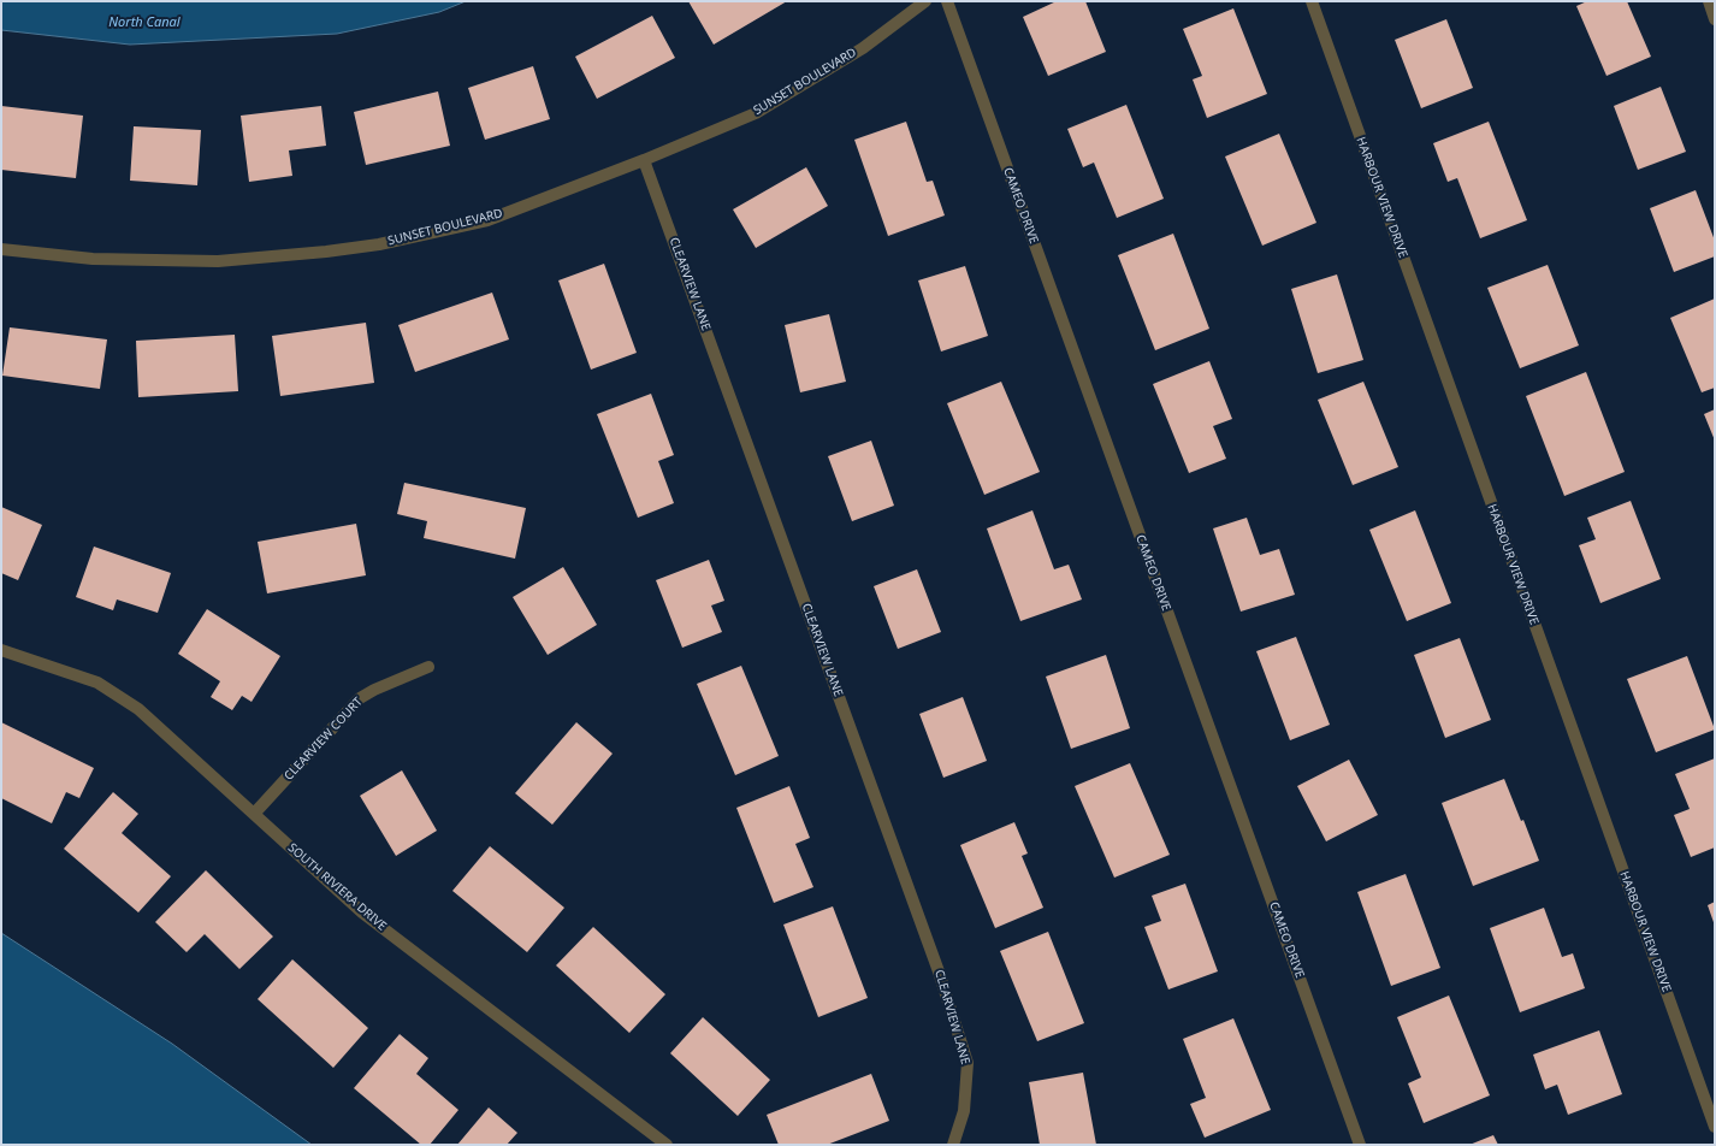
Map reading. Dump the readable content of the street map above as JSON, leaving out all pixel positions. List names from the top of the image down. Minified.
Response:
{"streets":{"street":["SUNSET BOULEVARD","HARBOUR VIEW DRIVE","CAMEO DRIVE","CLEARVIEW LANE","CLEARVIEW COURT","SOUTH RIVIERA DRIVE"]},"crossings":[["SUNSET BOULEVARD","CLEARVIEW LANE"],["CLEARVIEW COURT","SOUTH RIVIERA DRIVE"]],"water":["North Canal"]}
